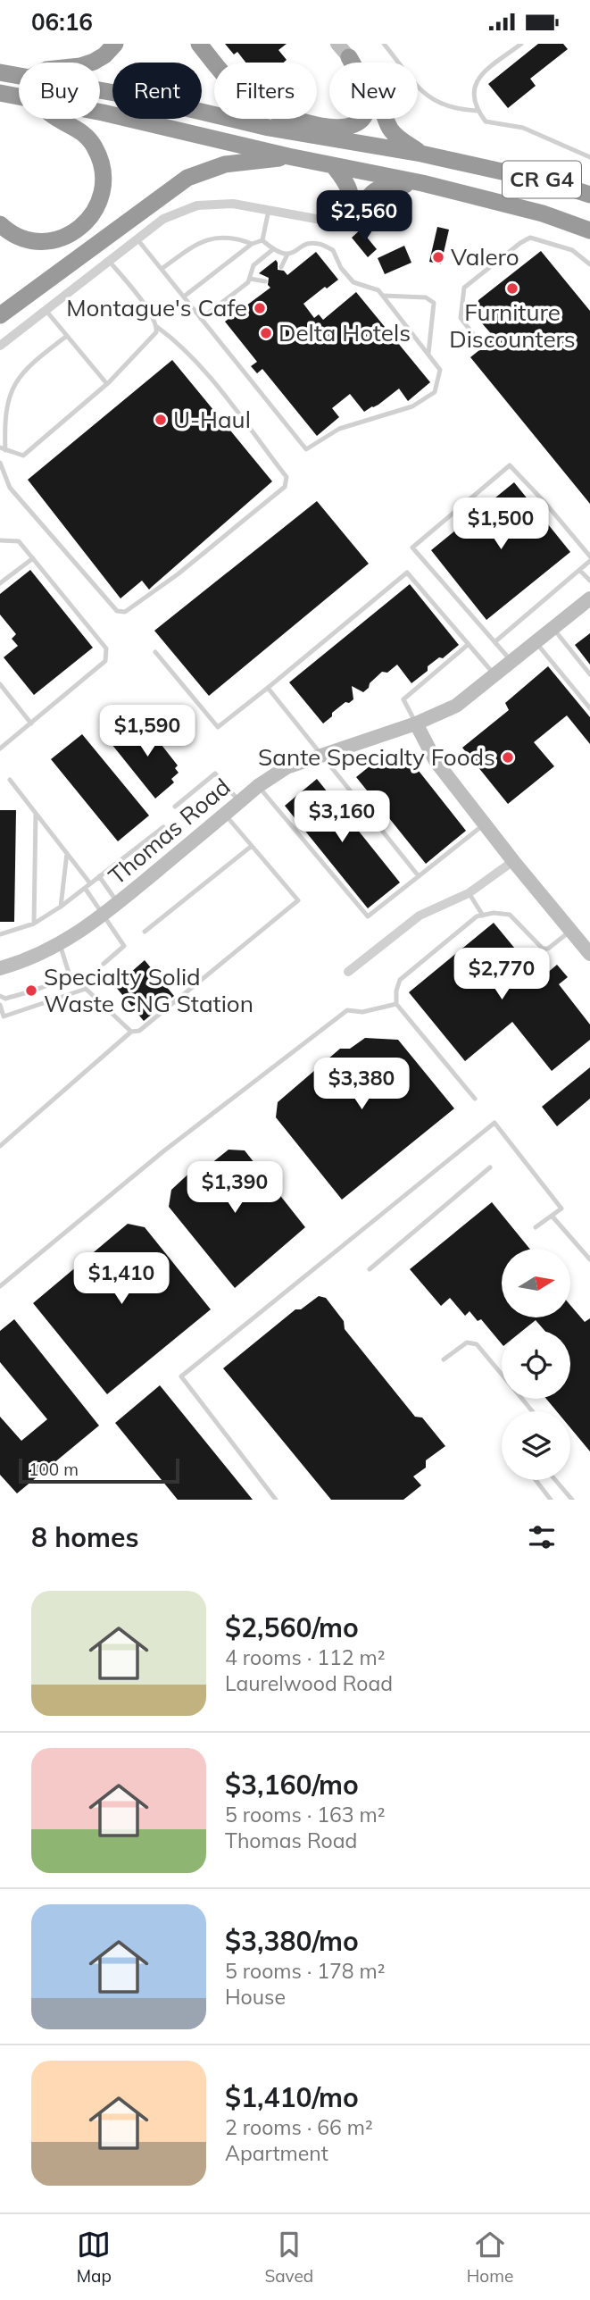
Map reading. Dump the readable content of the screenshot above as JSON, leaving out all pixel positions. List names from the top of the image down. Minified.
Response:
{"streets":{"highway":["CR G4"],"street":["Thomas Road"]},"places":["Valero","Furniture Discounters","Montague's Cafe","Delta Hotels","U-Haul","Sante Specialty Foods","Specialty Solid Waste CNG Station"],"scale_bar":"100 m","north":"right","page":{"status":"06:16","chip":["Buy","Rent","Filters","New"],"price":["$2,560","$1,500","$1,590","$3,160","$2,770","$3,380","$1,390","$1,410"],"scale":"100 m","heading":"8 homes","list":[{"name":"$2,560/mo","note":"4 rooms · 112 m² · Laurelwood Road"},{"name":"$3,160/mo","note":"5 rooms · 163 m² · Thomas Road"},{"name":"$3,380/mo","note":"5 rooms · 178 m² · House"},{"name":"$1,410/mo","note":"2 rooms · 66 m² · Apartment"}],"tabs":["Map","Saved","Home"]}}
